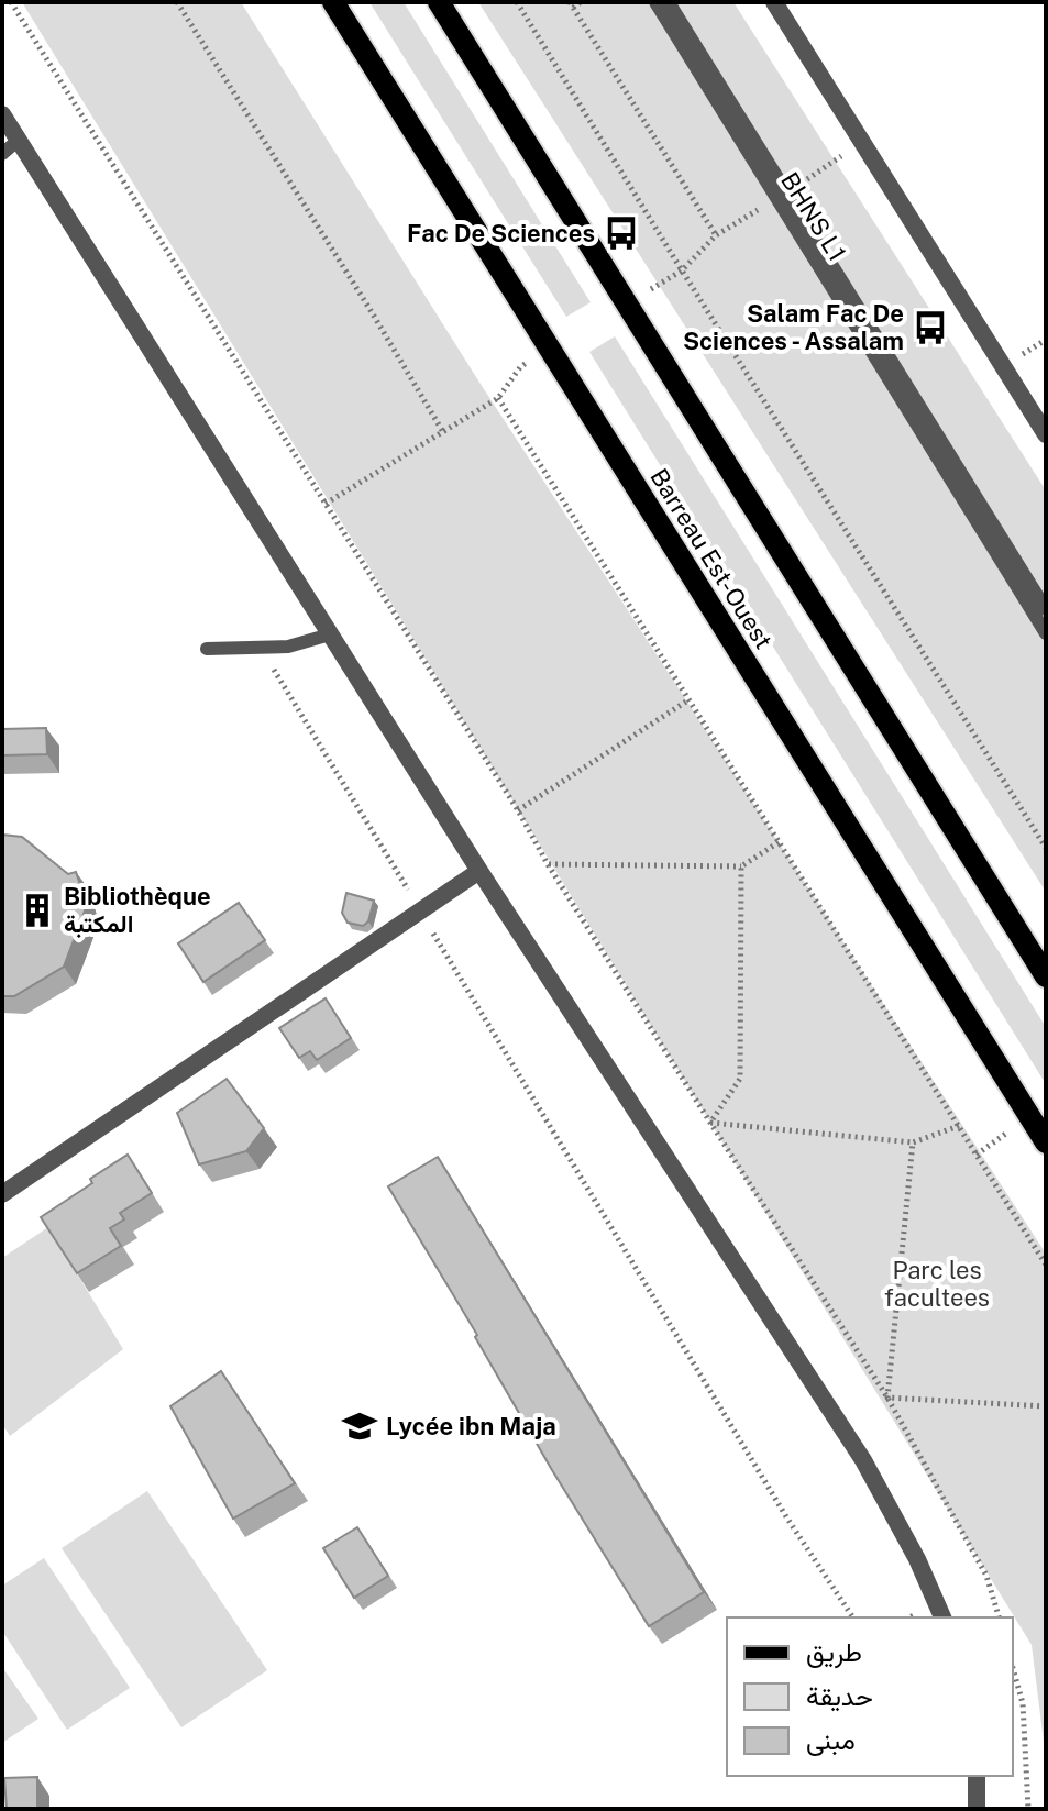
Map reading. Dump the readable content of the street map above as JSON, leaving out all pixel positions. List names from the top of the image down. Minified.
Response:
{"streets":{"main road":["Barreau Est-Ouest"],"lane":["BHNS L1"]},"parks":["Parc les facultees"],"places":{"bus stop":["Fac De Sciences","Salam Fac De Sciences - Assalam"],"building":["Bibliothèque المكتبة"],"school or university":["Lycée ibn Maja"]},"legend":["طريق","حديقة","مبنى"]}
